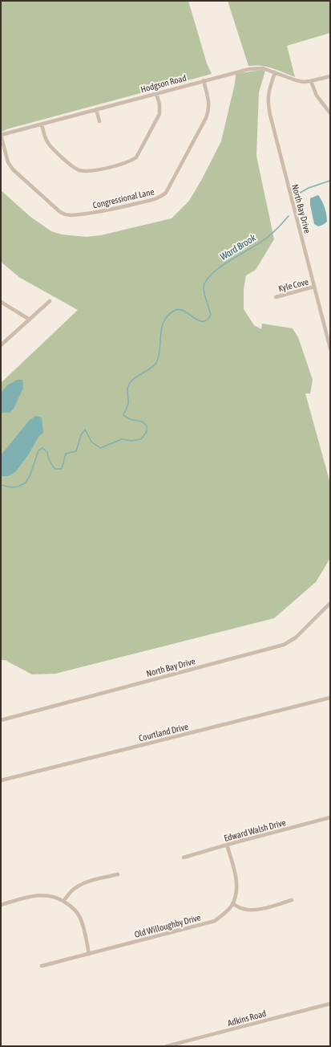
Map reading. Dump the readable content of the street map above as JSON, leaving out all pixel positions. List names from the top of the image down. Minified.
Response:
{"streets":{"street":["Hodgson Road","Congressional Lane","North Bay Drive","Kyle Cove","Courtland Drive","Edward Walsh Drive","Old Willoughby Drive","Adkins Road"]},"crossings":[["Hodgson Road","Congressional Lane"],["Hodgson Road","North Bay Drive"],["North Bay Drive","Kyle Cove"],["Edward Walsh Drive","Old Willoughby Drive"]],"water":["Ward Brook"]}
